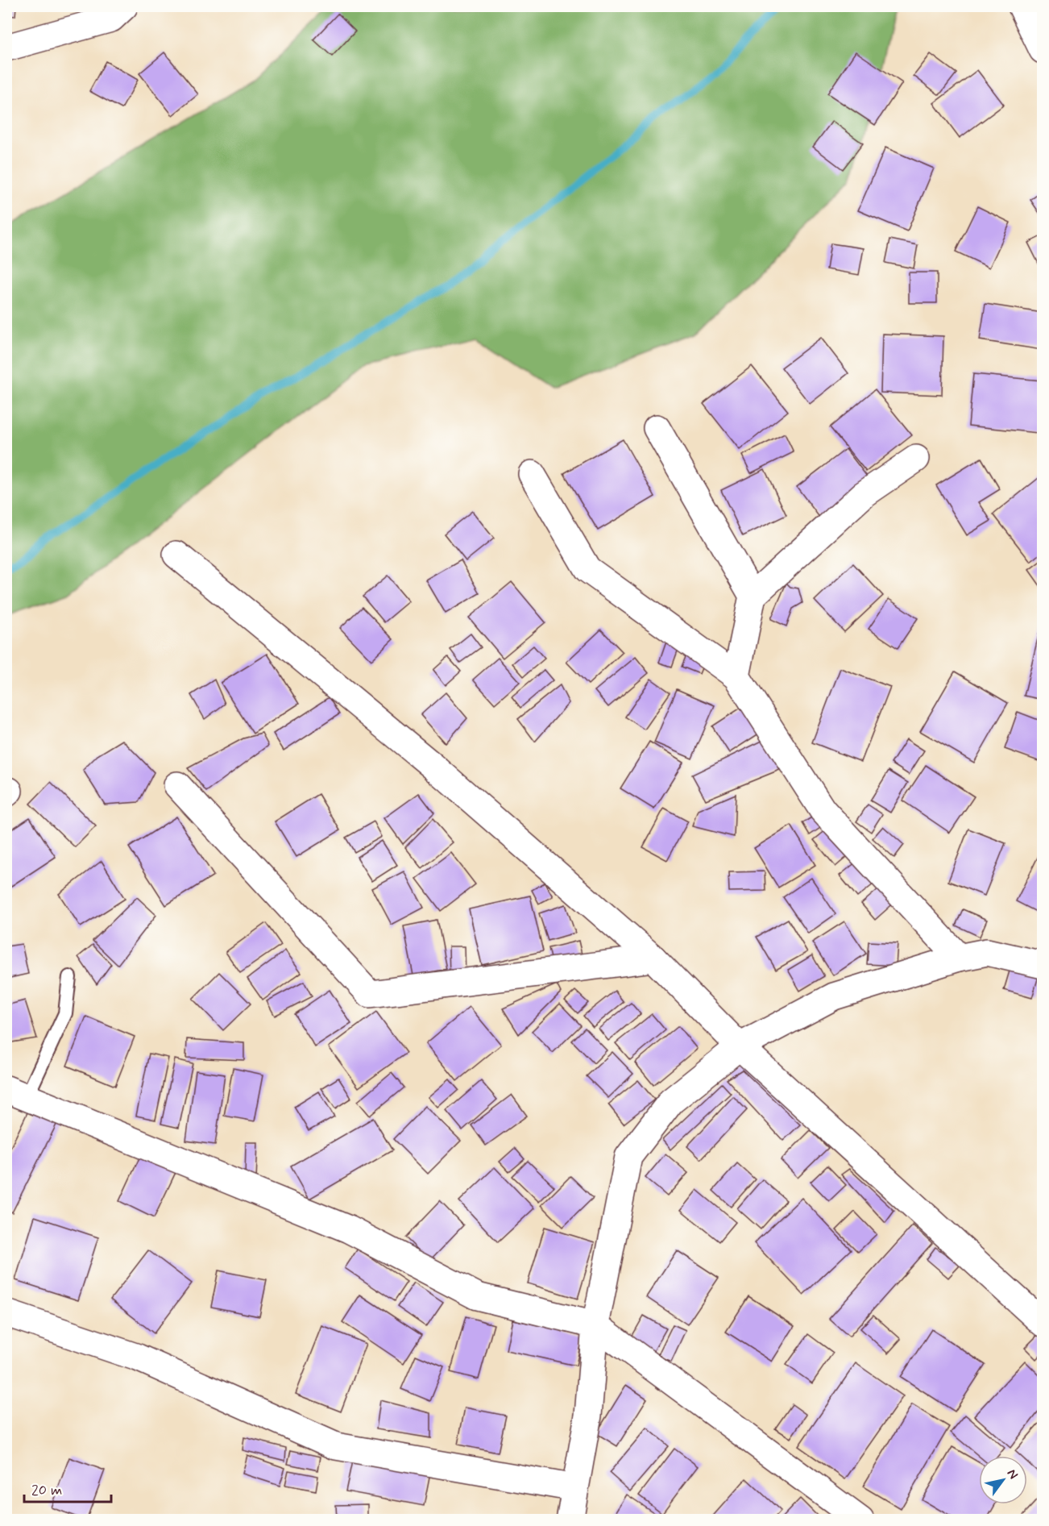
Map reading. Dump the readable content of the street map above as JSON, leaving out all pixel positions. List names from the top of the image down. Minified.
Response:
{"scale_bar":"20 m","north":"top right"}
